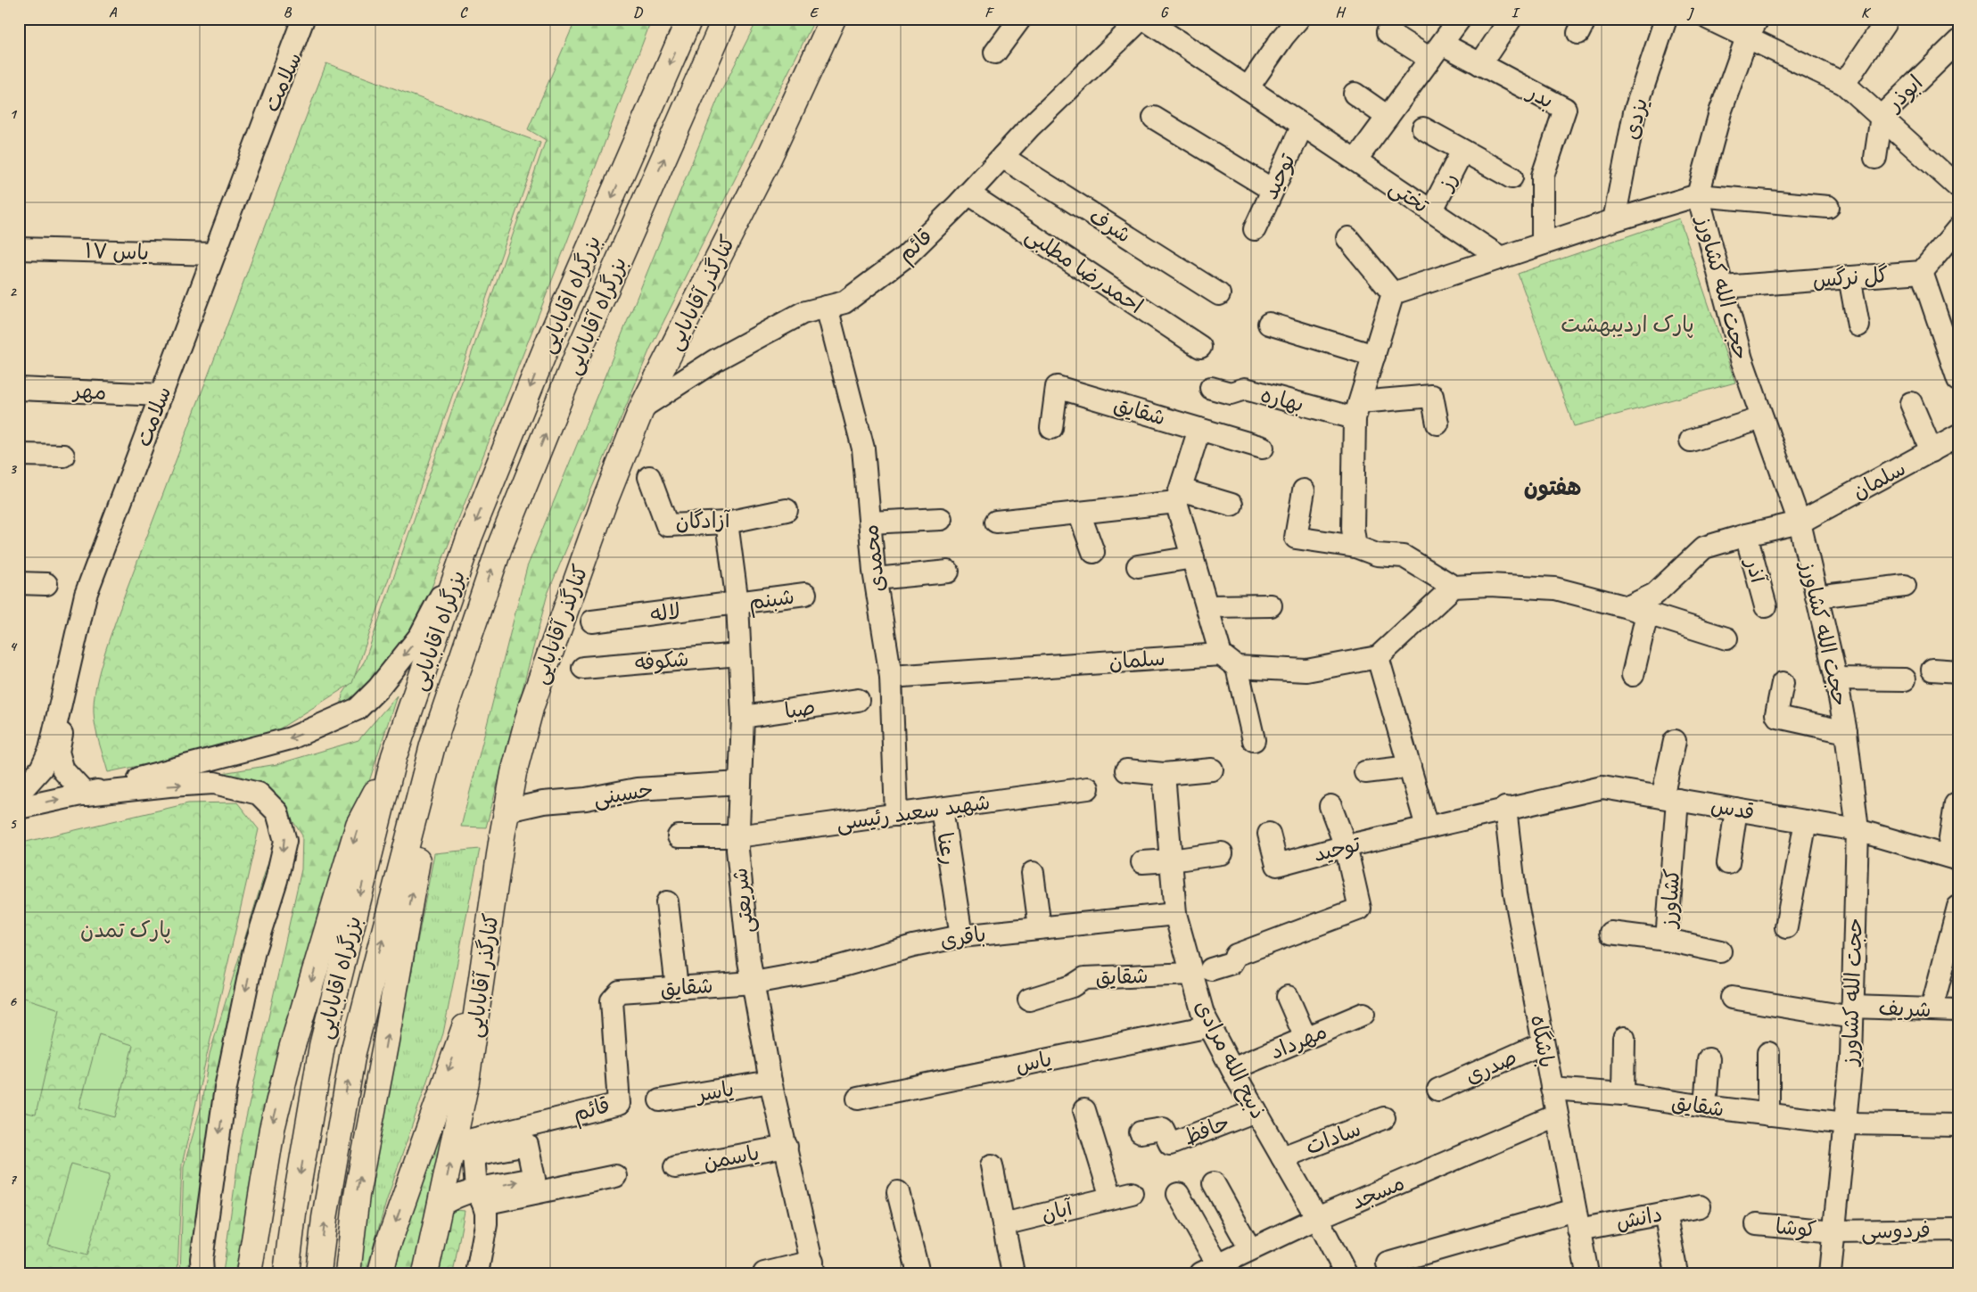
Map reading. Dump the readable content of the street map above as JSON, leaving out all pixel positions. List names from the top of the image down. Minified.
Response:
{"streets":{"main road":["کنارگذر آقابابایی","بزرگراه اقابابایی","بزرگراه آقابابایی"],"street":["سلامت","ابوذر","بدر","یزدی","توحید","رز","تختی","شرف","قائم","یاس ۱۷","احمدرضا مطلبی","گل نرگس","حجت الله کشاورز","مهر","بهاره","شقایق","سلمان","آزادگان","محمدی","آذر","شبنم","لاله","شکوفه","صبا","حسینی","قدس","شهید سعید رئیسی","رعنا","کشاورز","شریعتی","باقری","شریف","مهرداد","باشگاه","ذبیح الله مرادی","یاس","صدری","یاسر","حافظ","سادات","یاسمن","مسجد","آبان","دانش","کوشا","فردوسی"]},"crossings":[["سلامت","یاس ۱۷"],["سلامت","مهر"],["توحید","تختی"],["توحید","شقایق"],["توحید","قدس"],["توحید","باشگاه"],["رز","تختی"],["تختی","قائم"],["شرف","قائم"],["قائم","احمدرضا مطلبی"],["قائم","کنارگذر آقابابایی"],["قائم","شقایق"],["قائم","محمدی"],["گل نرگس","حجت الله کشاورز"],["حجت الله کشاورز","شقایق"],["حجت الله کشاورز","سلمان"],["حجت الله کشاورز","قدس"],["حجت الله کشاورز","شریف"],["حجت الله کشاورز","کوشا"],["حجت الله کشاورز","فردوسی"],["کنارگذر آقابابایی","حسینی"],["بزرگراه اقابابایی","بزرگراه آقابابایی"],["شقایق","شریعتی"],["شقایق","باقری"],["شقایق","باشگاه"],["شقایق","ذبیح الله مرادی"],["سلمان","محمدی"],["سلمان","آذر"],["آزادگان","شریعتی"],["محمدی","شهید سعید رئیسی"],["شبنم","لاله"],["شبنم","شریعتی"],["لاله","شریعتی"],["شکوفه","شریعتی"],["صبا","شریعتی"],["حسینی","شریعتی"],["قدس","کشاورز"],["قدس","باشگاه"],["شهید سعید رئیسی","رعنا"],["شهید سعید رئیسی","شریعتی"],["رعنا","باقری"],["شریعتی","باقری"],["شریعتی","یاسر"],["شریعتی","یاسمن"],["باقری","ذبیح الله مرادی"],["مهرداد","ذبیح الله مرادی"],["باشگاه","صدری"],["باشگاه","مسجد"],["باشگاه","دانش"],["ذبیح الله مرادی","یاس"],["ذبیح الله مرادی","حافظ"],["ذبیح الله مرادی","سادات"],["ذبیح الله مرادی","مسجد"],["کوشا","فردوسی"]],"one_way":["بزرگراه آقابابایی"],"districts":["هفتون"],"parks":["پارک اردیبهشت","پارک تمدن"],"grid":{"columns":["A","B","C","D","E","F","G","H","I","J","K"],"rows":["1","2","3","4","5","6","7"]}}
